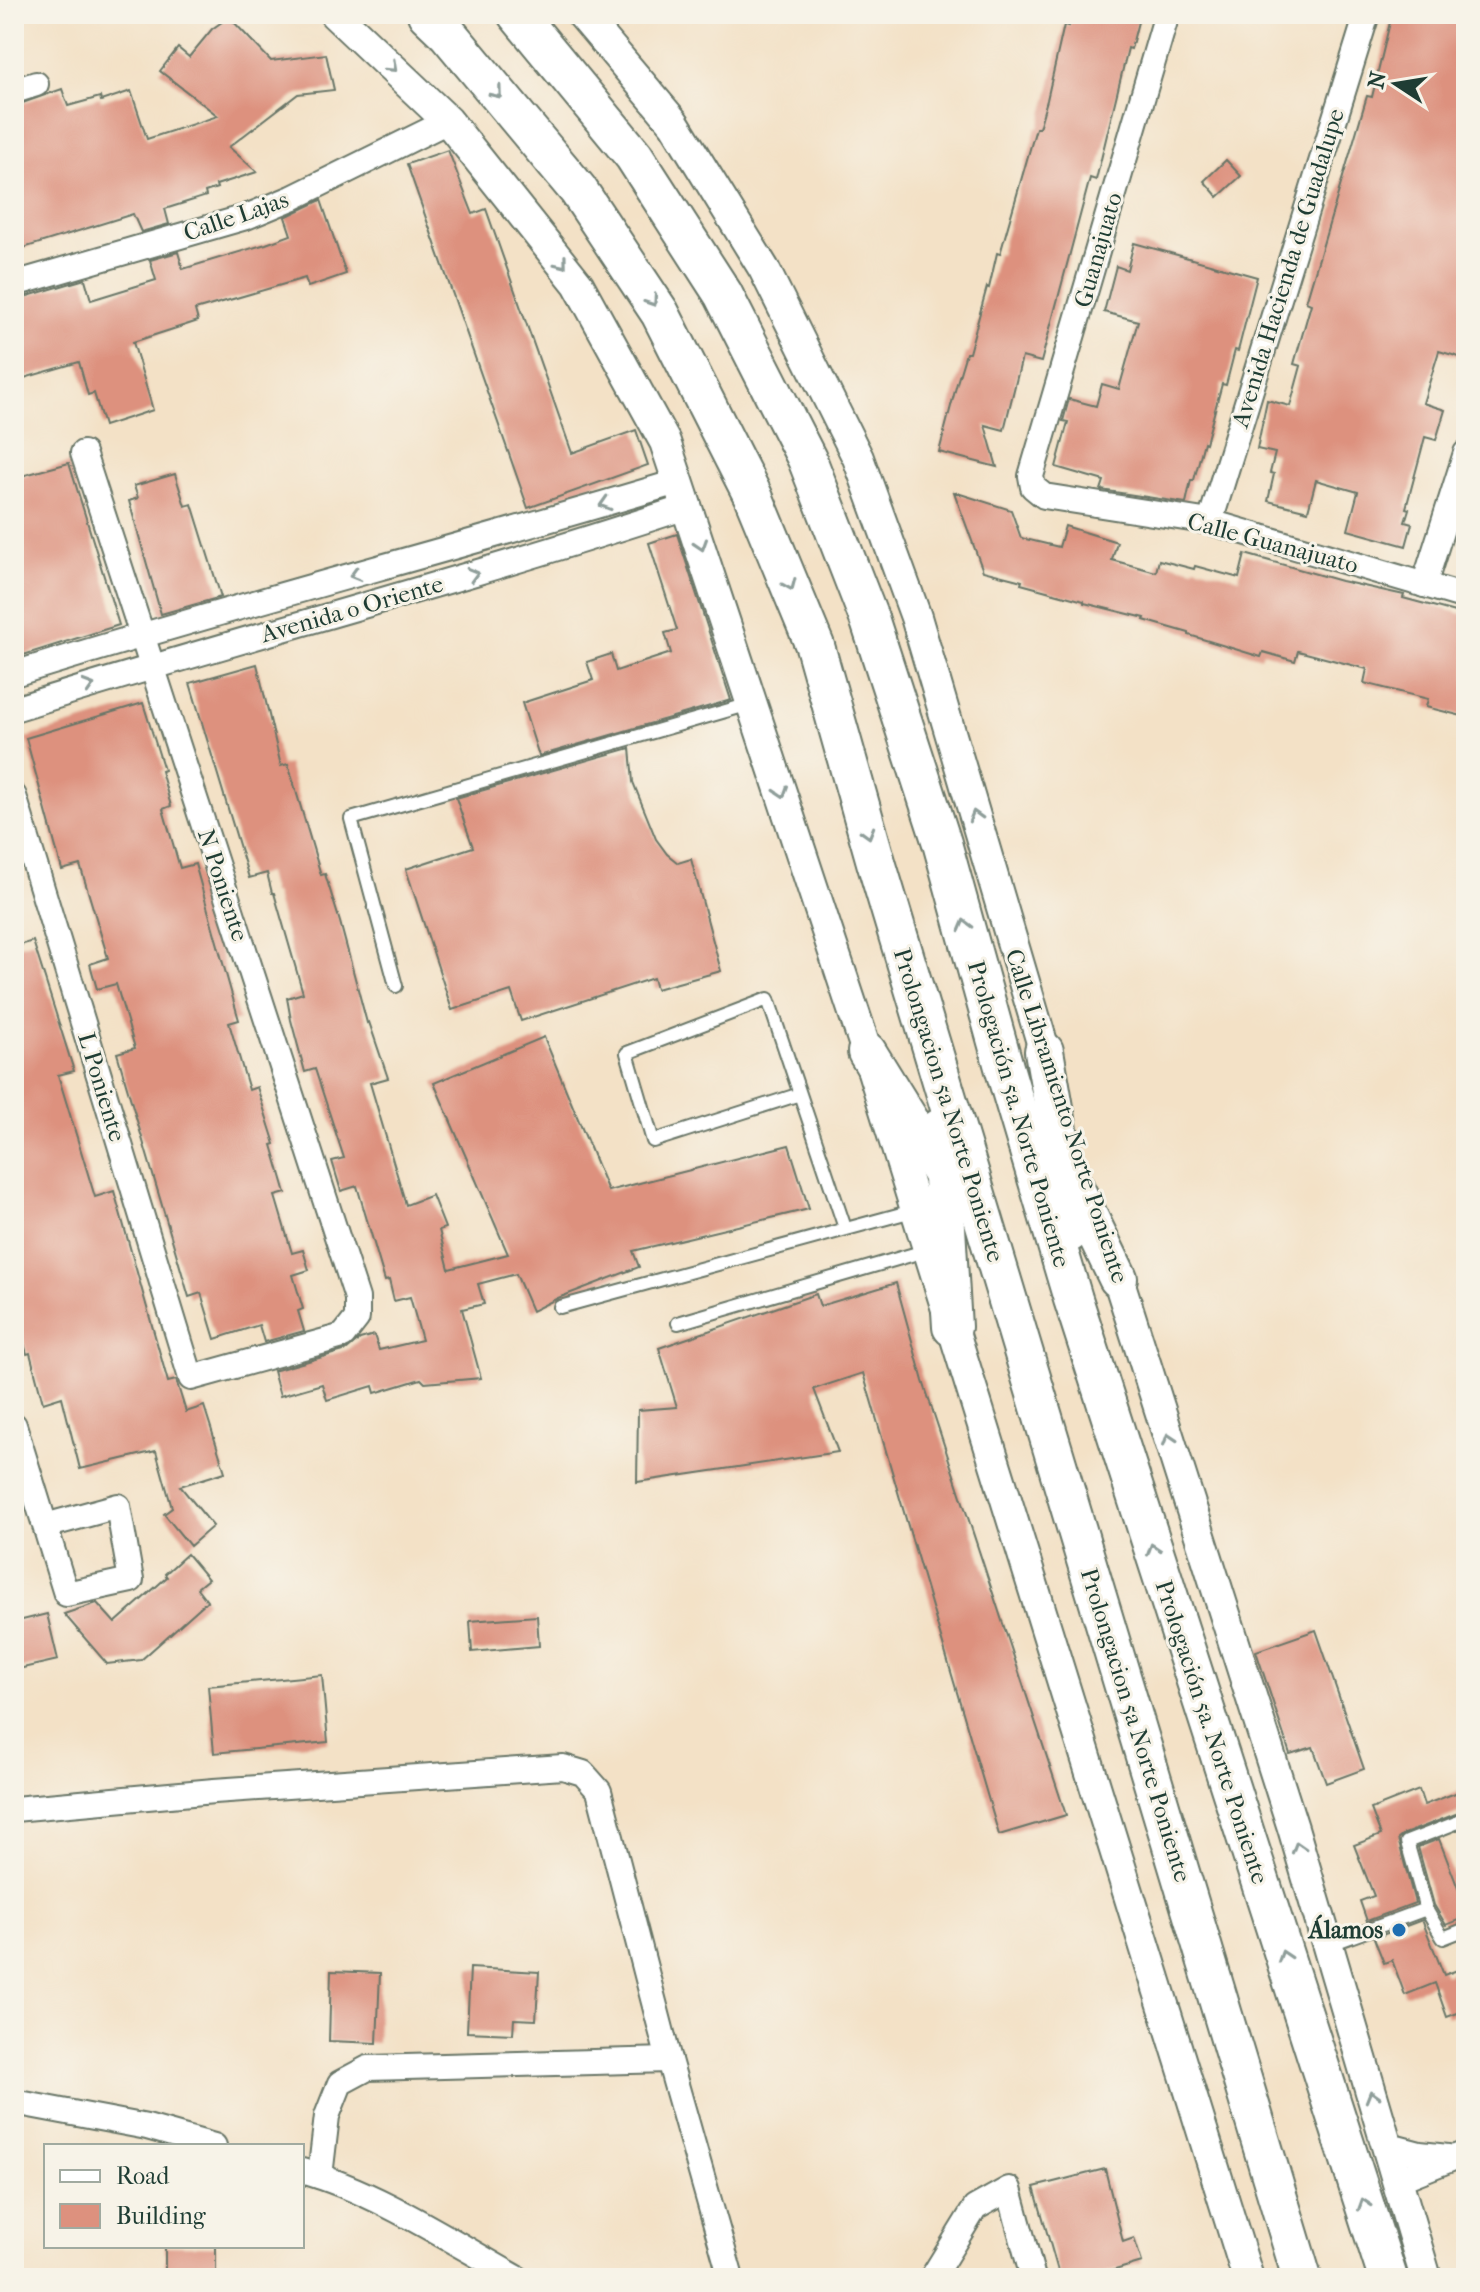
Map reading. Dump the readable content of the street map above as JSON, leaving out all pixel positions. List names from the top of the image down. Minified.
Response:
{"streets":{"main road":["Prolongacion 5a Norte Poniente","Prologación 5a. Norte Poniente"],"street":["Calle Lajas","Guanajuato","Avenida Hacienda de Guadalupe","Calle Guanajuato","Avenida o Oriente","N Poniente","L Poniente","Calle Libramiento Norte Poniente"]},"crossings":[["Guanajuato","Calle Guanajuato"],["Avenida Hacienda de Guadalupe","Calle Guanajuato"],["Avenida o Oriente","N Poniente"],["N Poniente","L Poniente"]],"one_way":["Prolongacion 5a Norte Poniente","Prologación 5a. Norte Poniente"],"places":["Álamos"],"legend":["Road","Building"],"north":"left"}
